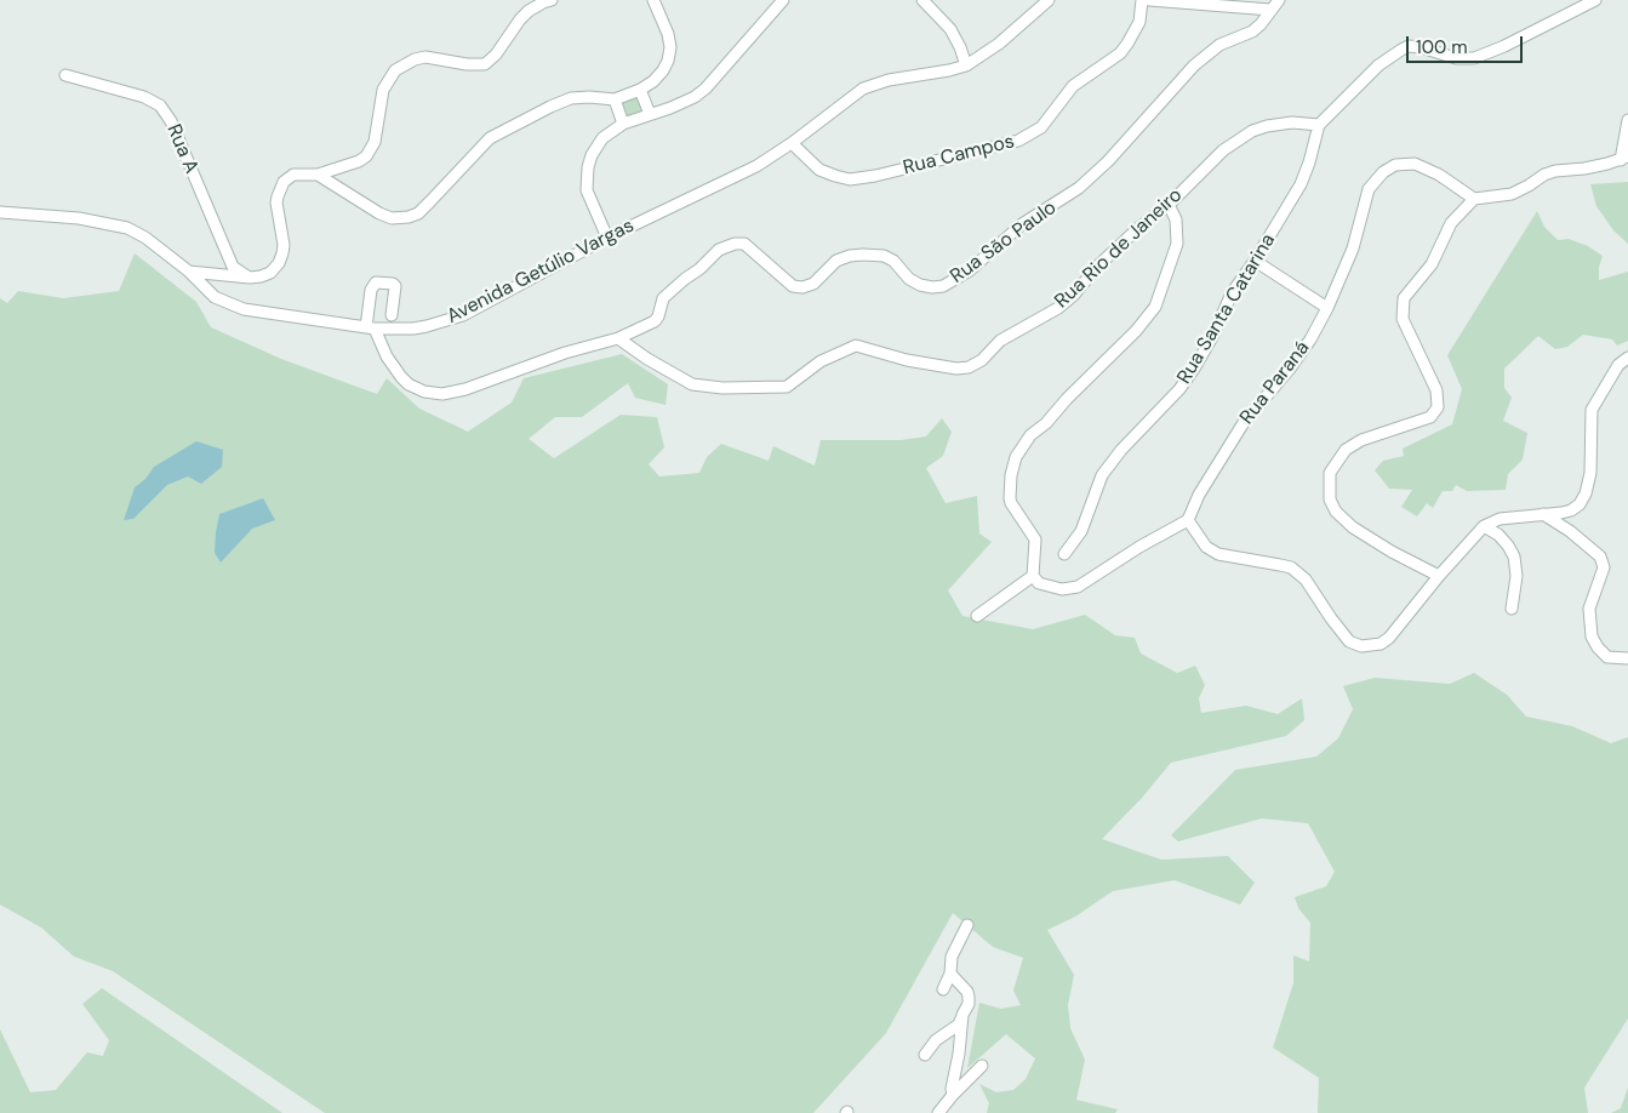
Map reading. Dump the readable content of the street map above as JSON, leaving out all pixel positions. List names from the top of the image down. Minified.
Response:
{"streets":{"street":["Rua A","Rua Campos","Rua São Paulo","Rua Rio de Janeiro","Avenida Getúlio Vargas","Rua Santa Catarina","Rua Paraná"]},"crossings":[["Rua Campos","Avenida Getúlio Vargas"],["Rua São Paulo","Rua Rio de Janeiro"],["Rua Rio de Janeiro","Rua Santa Catarina"]],"scale_bar":"100 m"}
